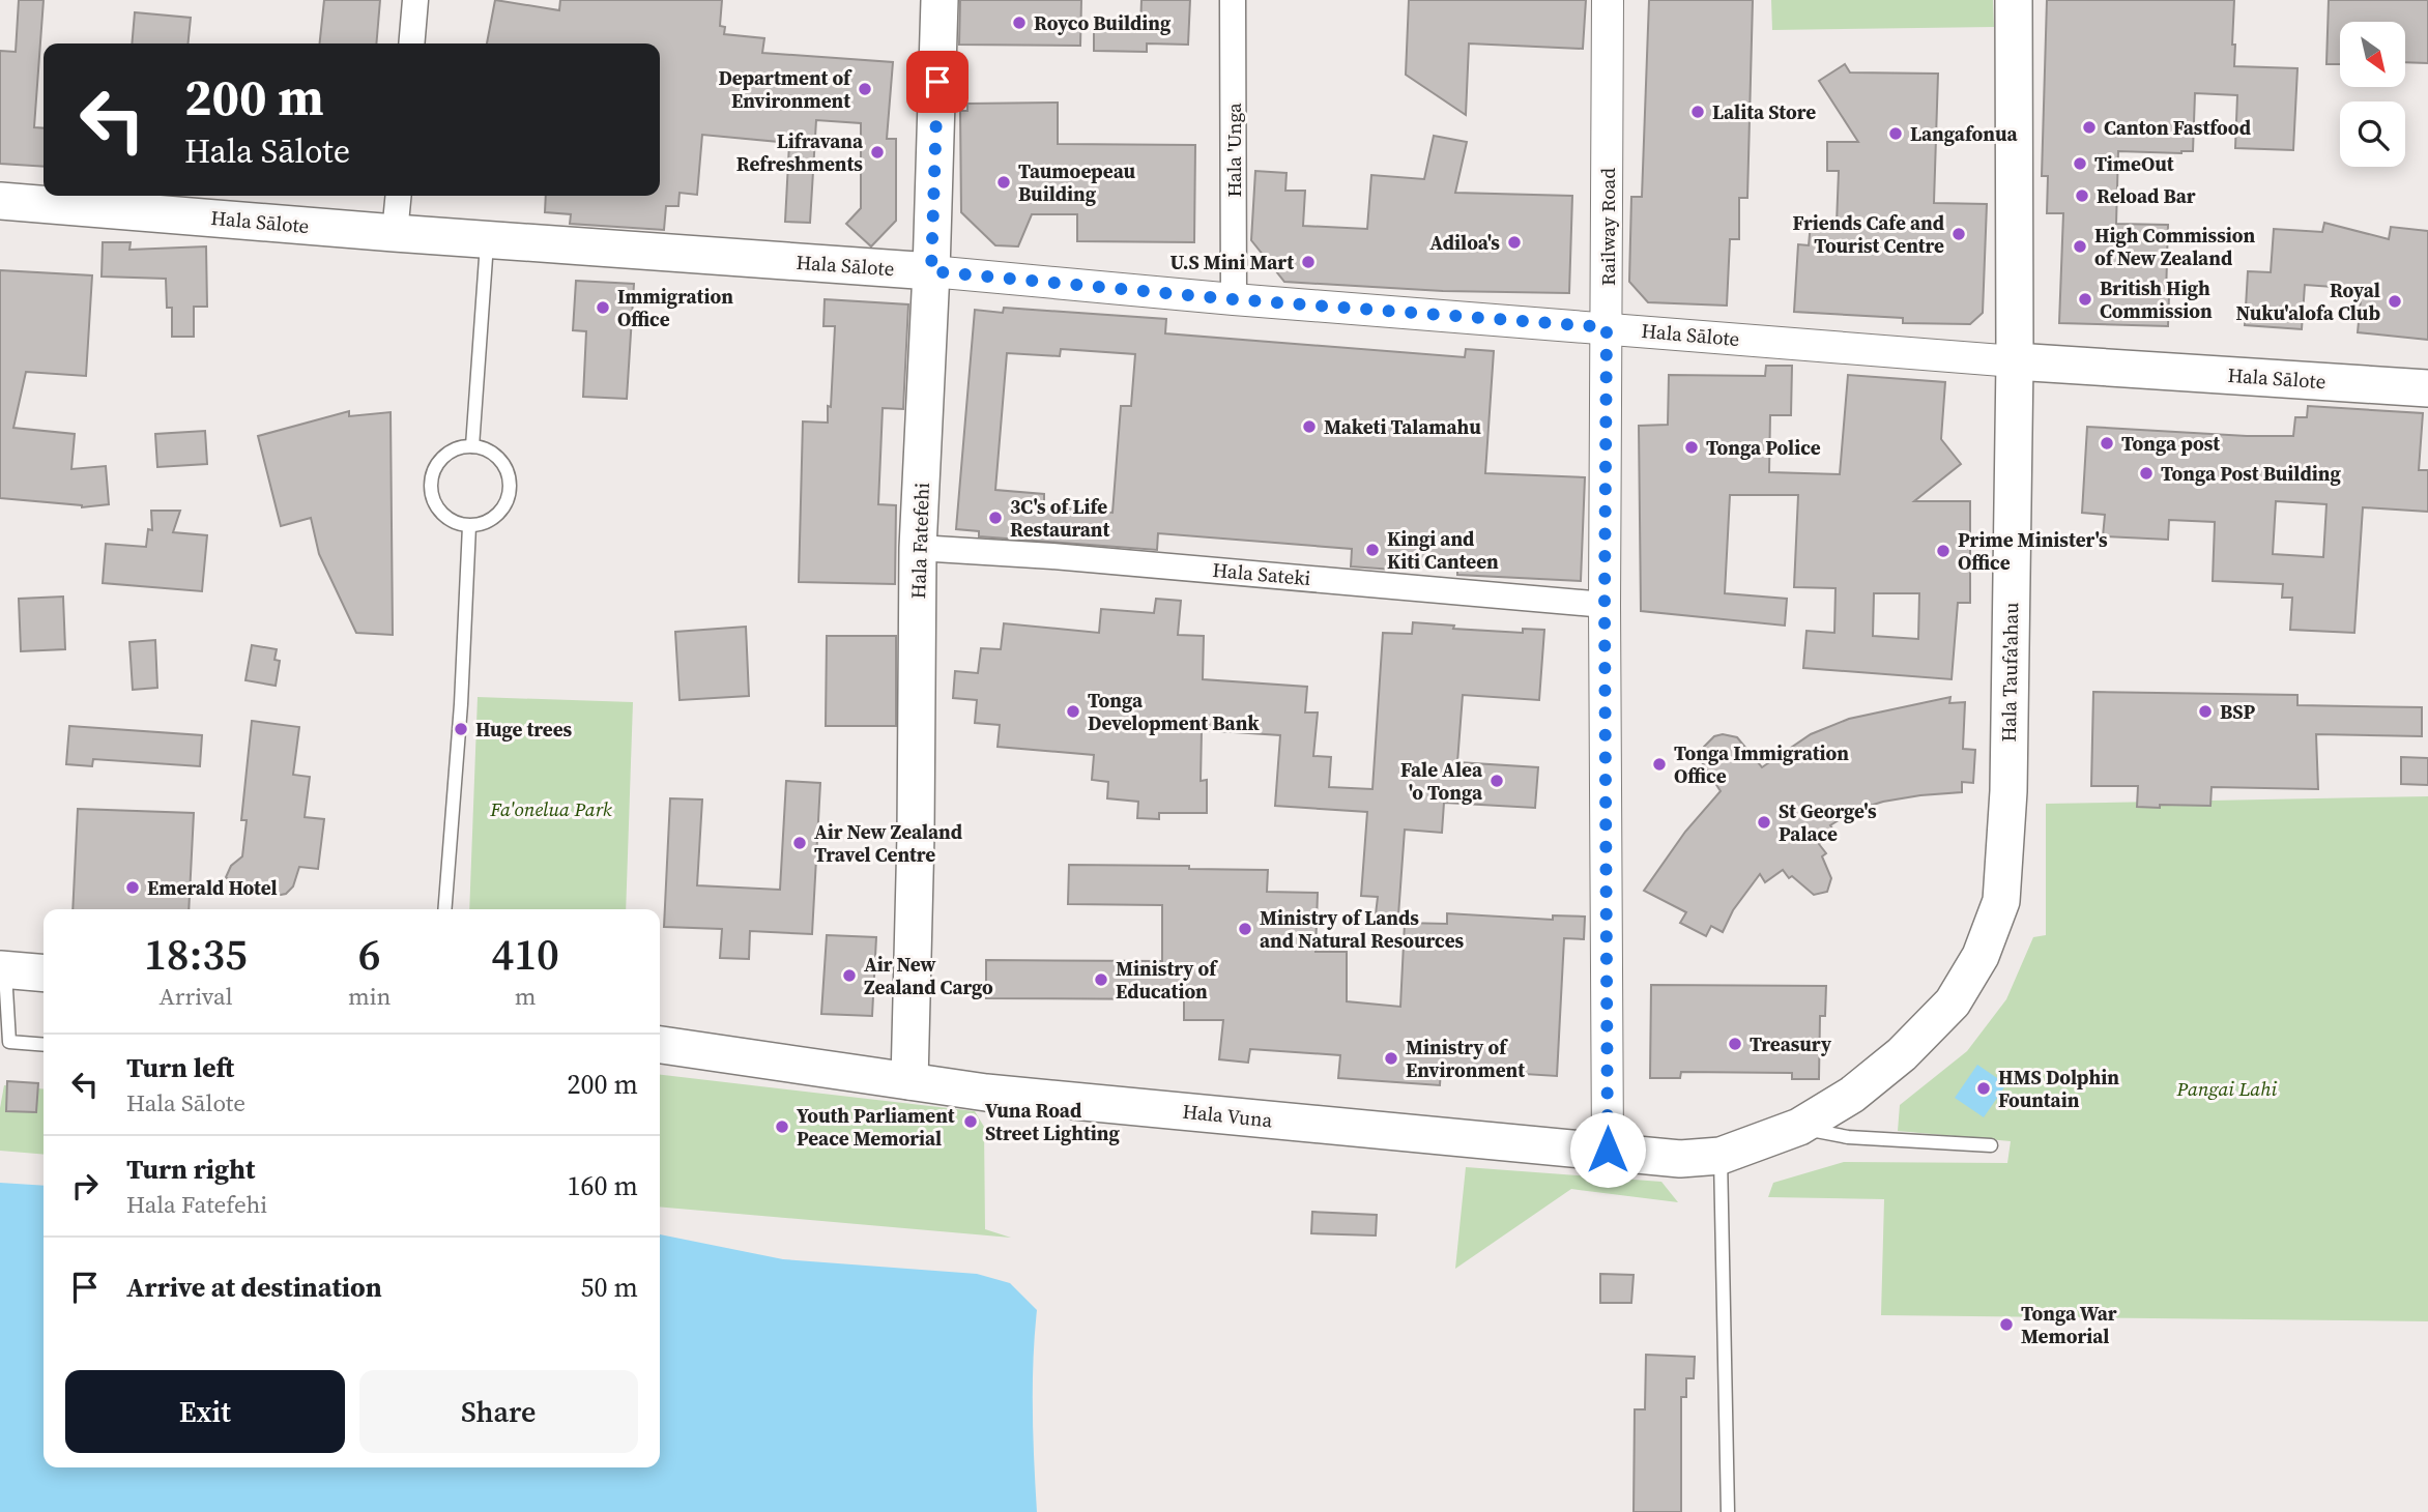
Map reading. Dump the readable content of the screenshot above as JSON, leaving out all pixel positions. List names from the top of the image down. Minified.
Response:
{"streets":{"main road":["Hala Sālote","Hala Fatefehi","Hala Taufa'ahau","Hala Vuna"],"street":["Hala 'Unga","Railway Road","Hala Sateki"]},"crossings":[["Hala 'Unga","Hala Sālote"],["Hala Sālote","Railway Road"],["Hala Sālote","Hala Fatefehi"],["Hala Sālote","Hala Taufa'ahau"],["Railway Road","Hala Sateki"],["Railway Road","Hala Vuna"],["Hala Fatefehi","Hala Sateki"],["Hala Fatefehi","Hala Vuna"],["Hala Taufa'ahau","Hala Vuna"]],"parks":["Fa'onelua Park","Pangai Lahi"],"places":["Royco Building","Department of Environment","Lalita Store","Canton Fastfood","Langafonua","Lifravana Refreshments","TimeOut","Taumoepeau Building","Reload Bar","Friends Cafe and Tourist Centre","Adiloa's","High Commission of New Zealand","U.S Mini Mart","British High Commission","Royal Nuku'alofa Club","Immigration Office","Maketi Talamahu","Tonga post","Tonga Police","Tonga Post Building","3C's of Life Restaurant","Kingi and Kiti Canteen","Prime Minister's Office","Tonga Development Bank","BSP","Huge trees","Tonga Immigration Office","Fale Alea 'o Tonga","St George's Palace","Air New Zealand Travel Centre","Emerald Hotel","Ministry of Lands and Natural Resources","Air New Zealand Cargo","Ministry of Education","Treasury","Ministry of Environment","HMS Dolphin Fountain","Vuna Road Street Lighting","Youth Parliament Peace Memorial","Tonga War Memorial"],"north":"bottom right","page":{"turn":["200 m","Hala Sālote"],"eta":["18:35","Arrival","6","min","410","m"],"list":[{"name":"Turn left","note":"Hala Sālote","value":"200 m"},{"name":"Turn right","note":"Hala Fatefehi","value":"160 m"},{"name":"Arrive at destination","value":"50 m"}],"buttons":["Exit","Share"]}}
